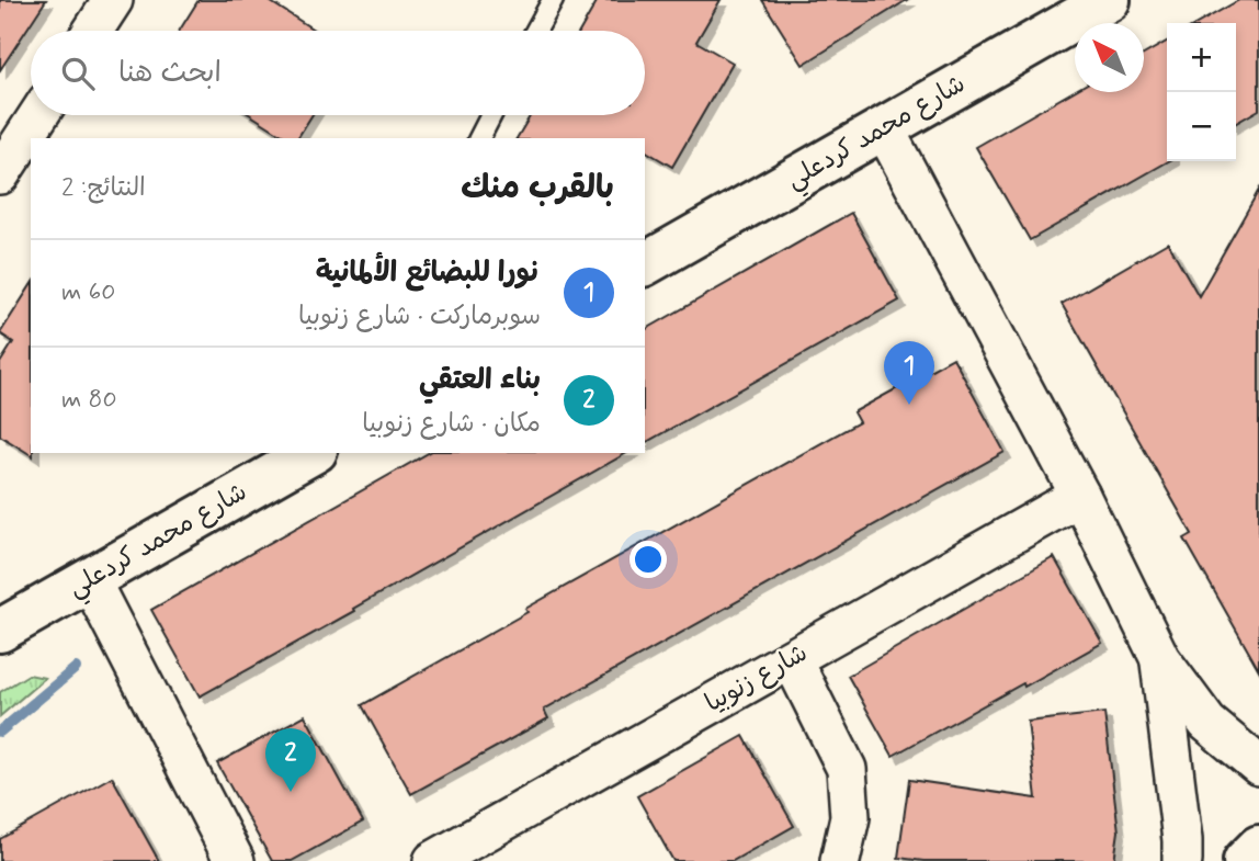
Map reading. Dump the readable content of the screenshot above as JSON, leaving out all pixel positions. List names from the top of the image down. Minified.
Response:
{"streets":{"main road":["شارع محمد كردعلي"],"street":["شارع زنوبيا"]},"north":"top left","page":{"map_buttons":["+","−"],"search":"ابحث هنا","heading":["بالقرب منك","النتائج: 2"],"list":[{"mark":"1","name":"نورا للبضائع الألمانية","note":"سوبرماركت · شارع زنوبيا","value":"60 m"},{"mark":"2","name":"بناء العتقي","note":"مكان · شارع زنوبيا","value":"80 m"}],"pins":["1","2"]}}
